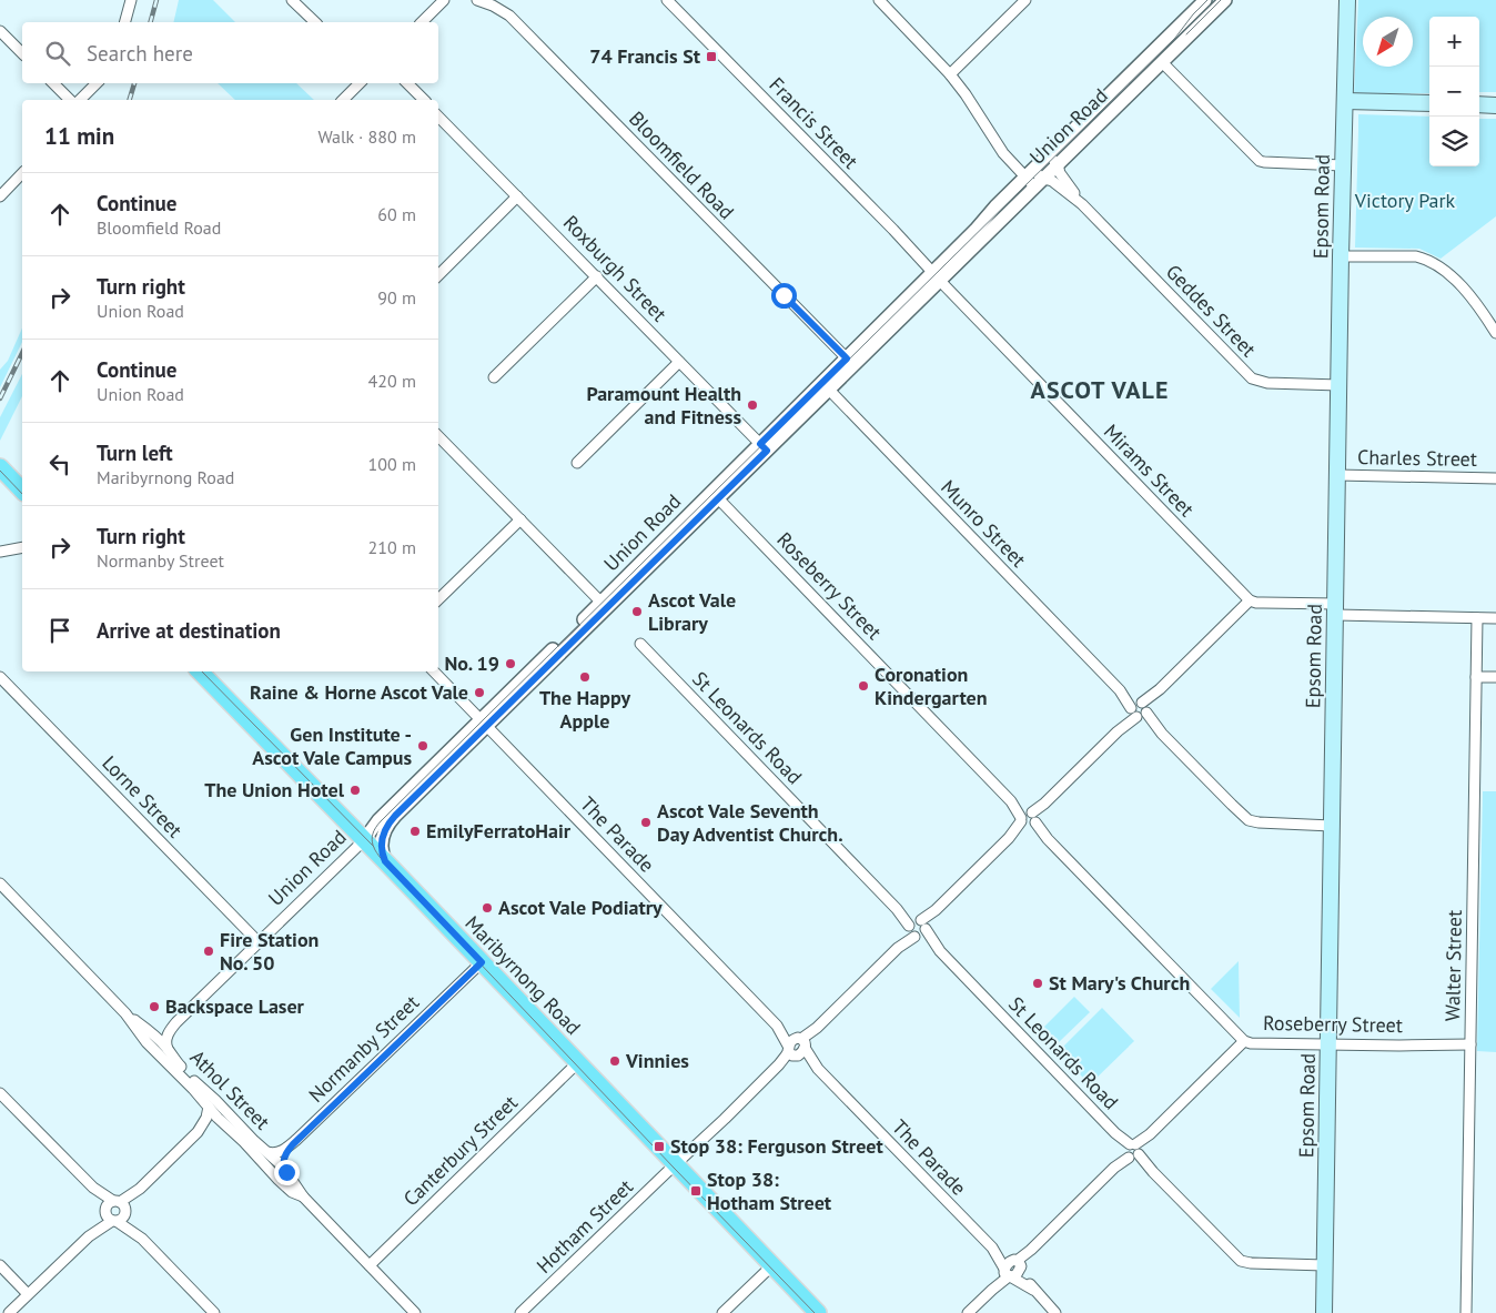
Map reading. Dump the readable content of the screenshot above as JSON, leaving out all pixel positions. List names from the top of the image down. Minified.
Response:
{"streets":{"main road":["Epsom Road","Maribyrnong Road"],"street":["Francis Street","Union Road","Bloomfield Road","Roxburgh Street","Geddes Street","Charles Street","Mirams Street","Munro Street","Roseberry Street","St Leonards Road","Lorne Street","The Parade","Walter Street","Normanby Street","Athol Street","Canterbury Street","Hotham Street"]},"crossings":[["Francis Street","Union Road"],["Francis Street","Mirams Street"],["Union Road","Bloomfield Road"],["Union Road","Roxburgh Street"],["Union Road","Geddes Street"],["Union Road","Mirams Street"],["Union Road","Munro Street"],["Union Road","Roseberry Street"],["Union Road","Lorne Street"],["Union Road","The Parade"],["Union Road","Maribyrnong Road"],["Union Road","Athol Street"],["Epsom Road","Geddes Street"],["Epsom Road","Charles Street"],["Epsom Road","Munro Street"],["Epsom Road","Roseberry Street"],["Epsom Road","St Leonards Road"],["Roseberry Street","Walter Street"],["The Parade","Hotham Street"],["Maribyrnong Road","Normanby Street"],["Maribyrnong Road","Canterbury Street"],["Maribyrnong Road","Hotham Street"],["Normanby Street","Athol Street"],["Athol Street","Canterbury Street"]],"districts":["ASCOT VALE"],"parks":["Victory Park"],"places":{"transit":["74 Francis St","Stop 38: Ferguson Street","Stop 38: Hotham Street"],"other":["Paramount Health and Fitness","Ascot Vale Library","No. 19","The Happy Apple","Coronation Kindergarten","Raine & Horne Ascot Vale","Gen Institute - Ascot Vale Campus","The Union Hotel","Ascot Vale Seventh Day Adventist Church.","EmilyFerratoHair","Ascot Vale Podiatry","Fire Station No. 50","St Mary's Church","Backspace Laser","Vinnies"]},"north":"bottom left","page":{"map_buttons":["+","−"],"search":"Search here","heading":["11 min","Walk · 880 m"],"list":[["Continue","Bloomfield Road","60 m"],["Turn right","Union Road","90 m"],["Continue","Union Road","420 m"],["Turn left","Maribyrnong Road","100 m"],["Turn right","Normanby Street","210 m"],"Arrive at destination"]}}
